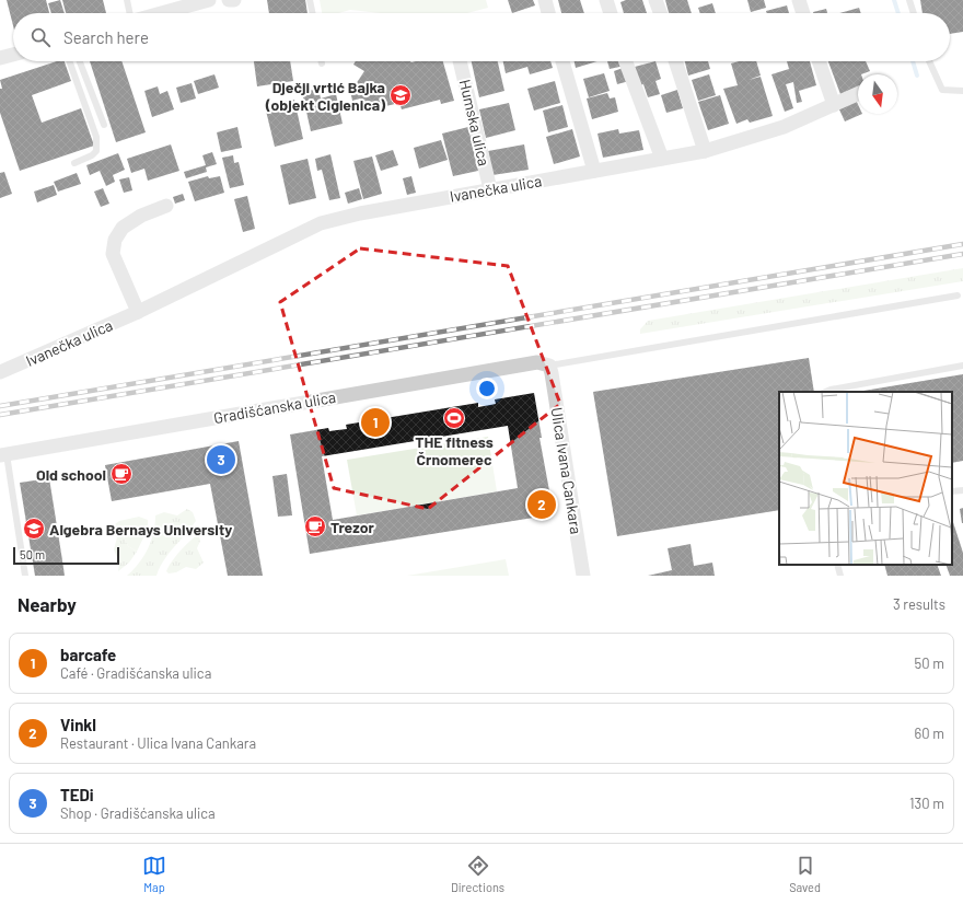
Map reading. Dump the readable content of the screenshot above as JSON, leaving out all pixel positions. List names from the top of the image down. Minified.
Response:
{"streets":{"street":["Humska ulica","Ivanečka ulica","Gradišćanska ulica","Ulica Ivana Cankara"]},"crossings":[["Humska ulica","Ivanečka ulica"],["Gradišćanska ulica","Ulica Ivana Cankara"]],"places":{"school or university":["Dječji vrtić Bajka (objekt Ciglenica)","Algebra Bernays University"],"sports":["THE fitness Črnomerec"],"cafe":["Old school","Trezor"]},"scale_bar":"50 m","north":"bottom","page":{"search":"Search here","pins":["1","3","2"],"scale":"50 m","heading":["Nearby","3 results"],"list":[{"mark":"1","name":"barcafe","note":"Café · Gradišćanska ulica","value":"50 m"},{"mark":"2","name":"Vinkl","note":"Restaurant · Ulica Ivana Cankara","value":"60 m"},{"mark":"3","name":"TEDi","note":"Shop · Gradišćanska ulica","value":"130 m"}],"nav":["Map","Directions","Saved"]}}
